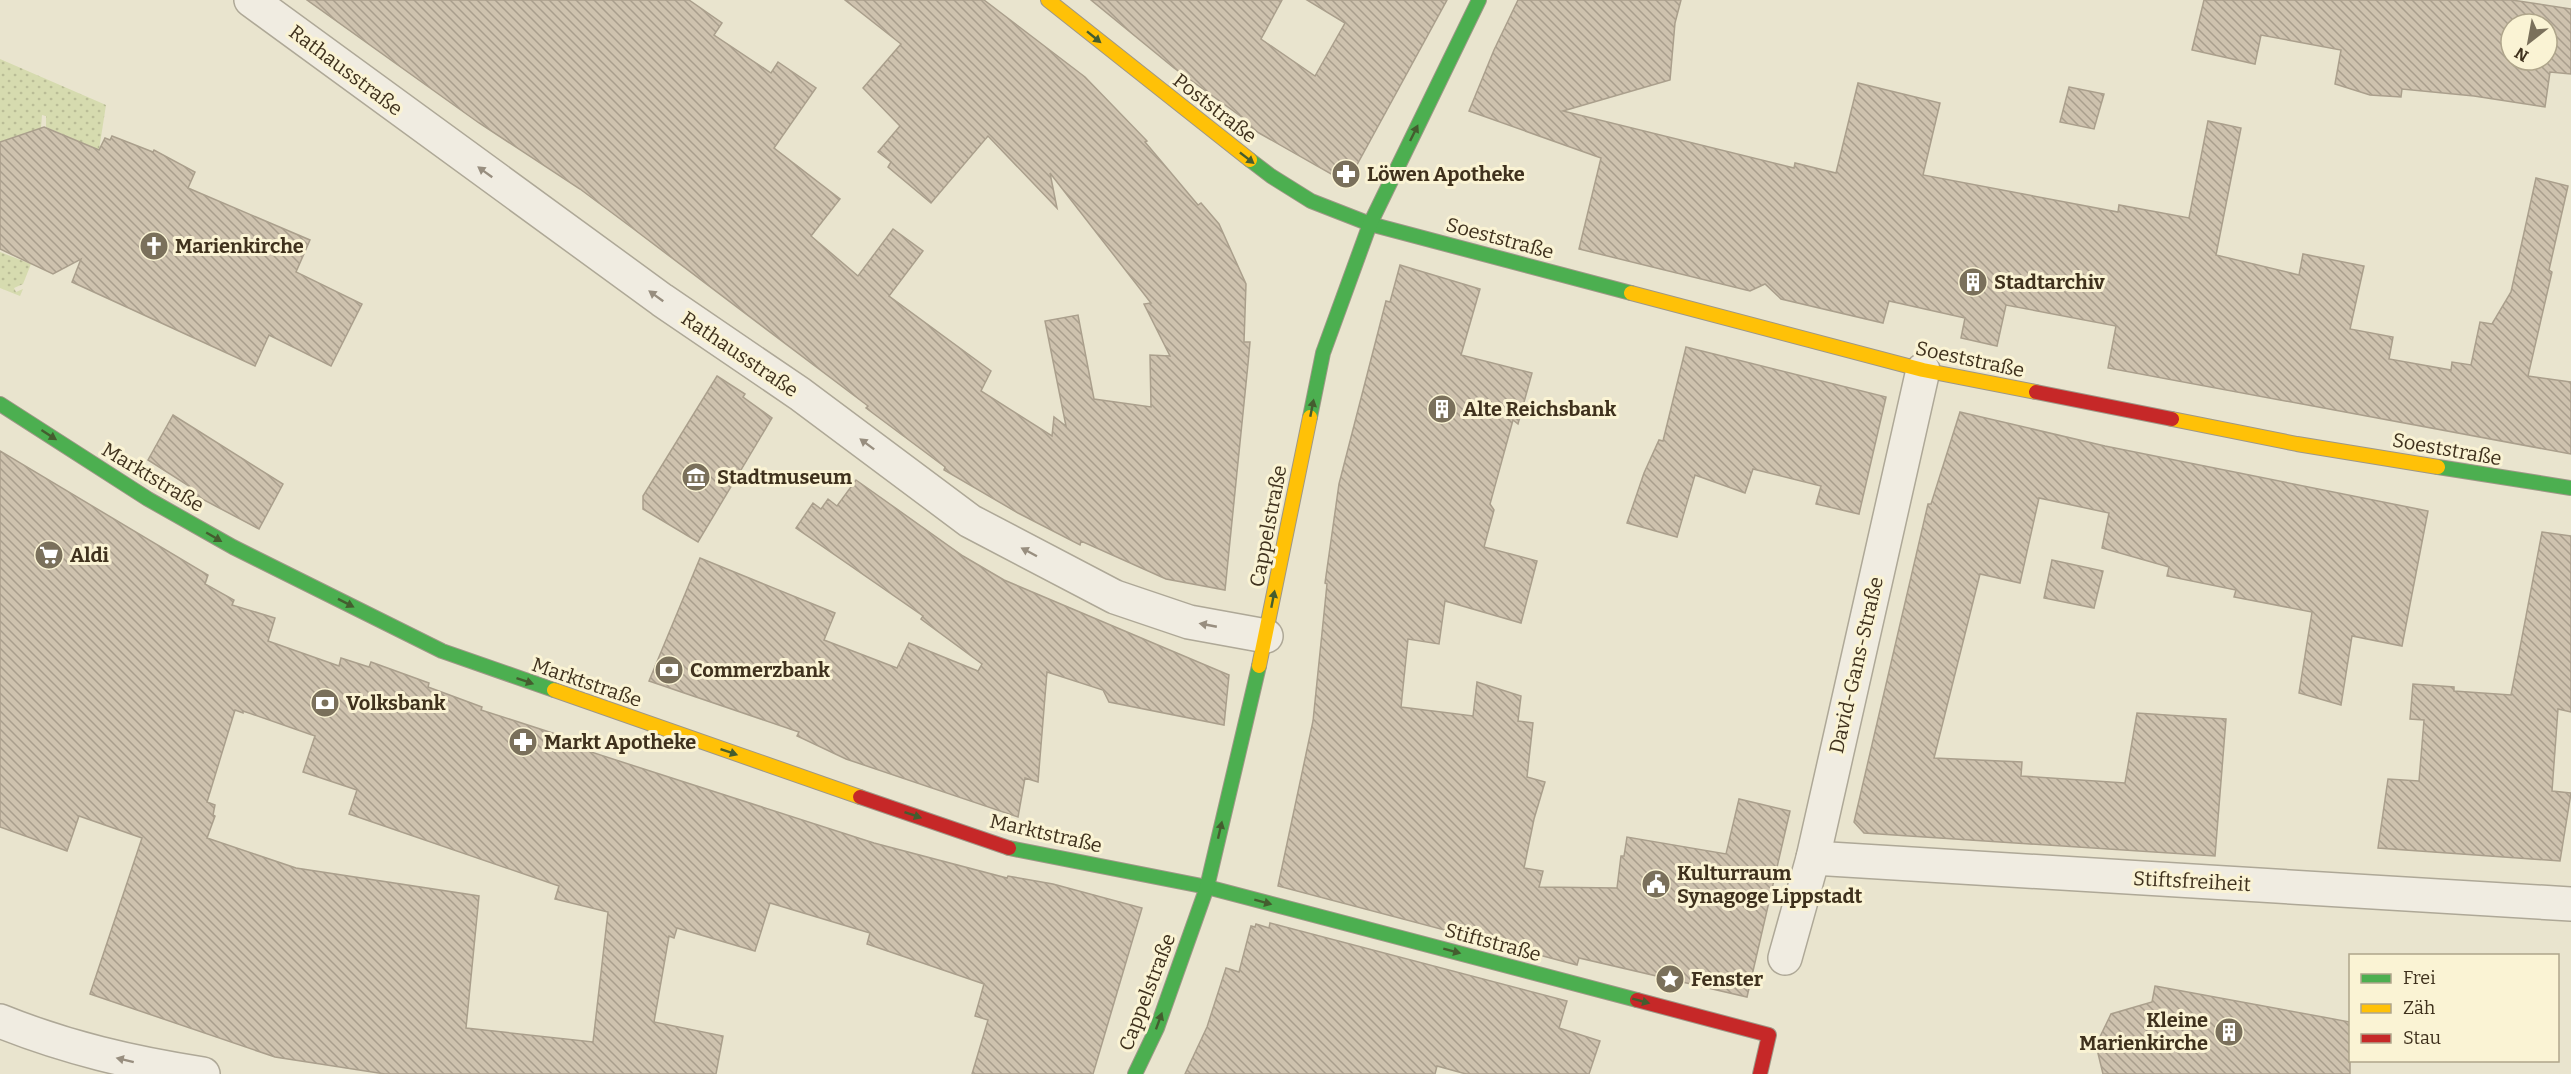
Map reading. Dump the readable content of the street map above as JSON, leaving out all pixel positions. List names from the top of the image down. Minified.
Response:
{"streets":{"street":["Rathausstraße","Poststraße","Soeststraße","Marktstraße","Cappelstraße","David-Gans-Straße","Stiftsfreiheit","Stiftstraße"]},"crossings":[["Rathausstraße","Cappelstraße"],["Poststraße","Soeststraße"],["Poststraße","Cappelstraße"],["Soeststraße","Cappelstraße"],["Soeststraße","David-Gans-Straße"],["Marktstraße","Cappelstraße"],["Marktstraße","Stiftstraße"],["Cappelstraße","Stiftstraße"],["David-Gans-Straße","Stiftsfreiheit"]],"one_way":["Rathausstraße","Poststraße","Marktstraße","Cappelstraße","Stiftstraße"],"places":{"pharmacy":["Löwen Apotheke","Markt Apotheke"],"church":["Marienkirche"],"building":["Stadtarchiv","Alte Reichsbank","Kleine Marienkirche"],"museum":["Stadtmuseum"],"supermarket":["Aldi"],"bank":["Commerzbank","Volksbank"],"public building":["Kulturraum Synagoge Lippstadt"],"place":["Fenster"]},"legend":["Frei","Zäh","Stau"],"north":"bottom left"}
